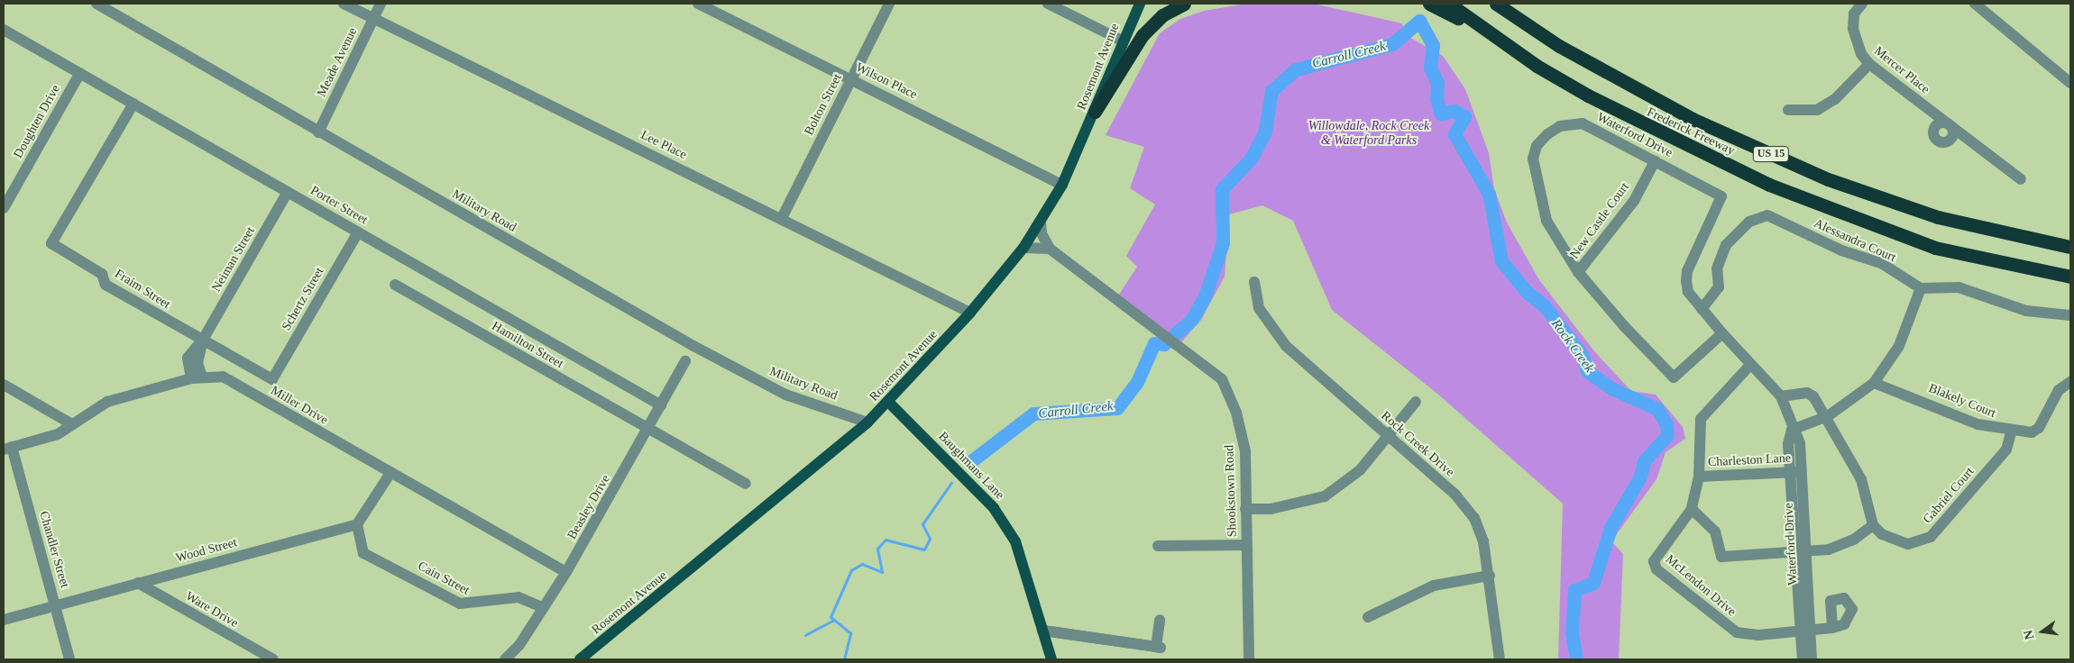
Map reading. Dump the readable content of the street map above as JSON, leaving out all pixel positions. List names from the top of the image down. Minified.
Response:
{"streets":{"highway":["Frederick Freeway","US 15"],"main road":["Rosemont Avenue","Baughmans Lane"],"street":["Meade Avenue","Mercer Place","Wilson Place","Bolton Street","Doughten Drive","Waterford Drive","Lee Place","Porter Street","Military Road","New Castle Court","Alessandra Court","Neiman Street","Fraim Street","Schertz Street","Hamilton Street","Blakely Court","Miller Drive","Rock Creek Drive","Charleston Lane","Shookstown Road","Gabriel Court","Beasley Drive","Chandler Street","Wood Street","Cain Street","McLendon Drive","Ware Drive"]},"crossings":[["Meade Avenue","Lee Place"],["Meade Avenue","Military Road"],["Rosemont Avenue","Wilson Place"],["Rosemont Avenue","Lee Place"],["Rosemont Avenue","Military Road"],["Rosemont Avenue","Baughmans Lane"],["Rosemont Avenue","Shookstown Road"],["Wilson Place","Bolton Street"],["Bolton Street","Lee Place"],["Doughten Drive","Porter Street"],["Waterford Drive","New Castle Court"],["Waterford Drive","Alessandra Court"],["Waterford Drive","Charleston Lane"],["Waterford Drive","McLendon Drive"],["Porter Street","Neiman Street"],["Porter Street","Fraim Street"],["Porter Street","Schertz Street"],["Porter Street","Beasley Drive"],["Neiman Street","Fraim Street"],["Neiman Street","Miller Drive"],["Fraim Street","Schertz Street"],["Hamilton Street","Beasley Drive"],["Blakely Court","Gabriel Court"],["Miller Drive","Beasley Drive"],["Miller Drive","Chandler Street"],["Charleston Lane","McLendon Drive"],["Beasley Drive","Cain Street"],["Chandler Street","Wood Street"],["Wood Street","Cain Street"],["Wood Street","Ware Drive"]],"water":["Carroll Creek","Rock Creek"],"parks":["Willowdale, Rock Creek & Waterford Parks"],"north":"left"}
